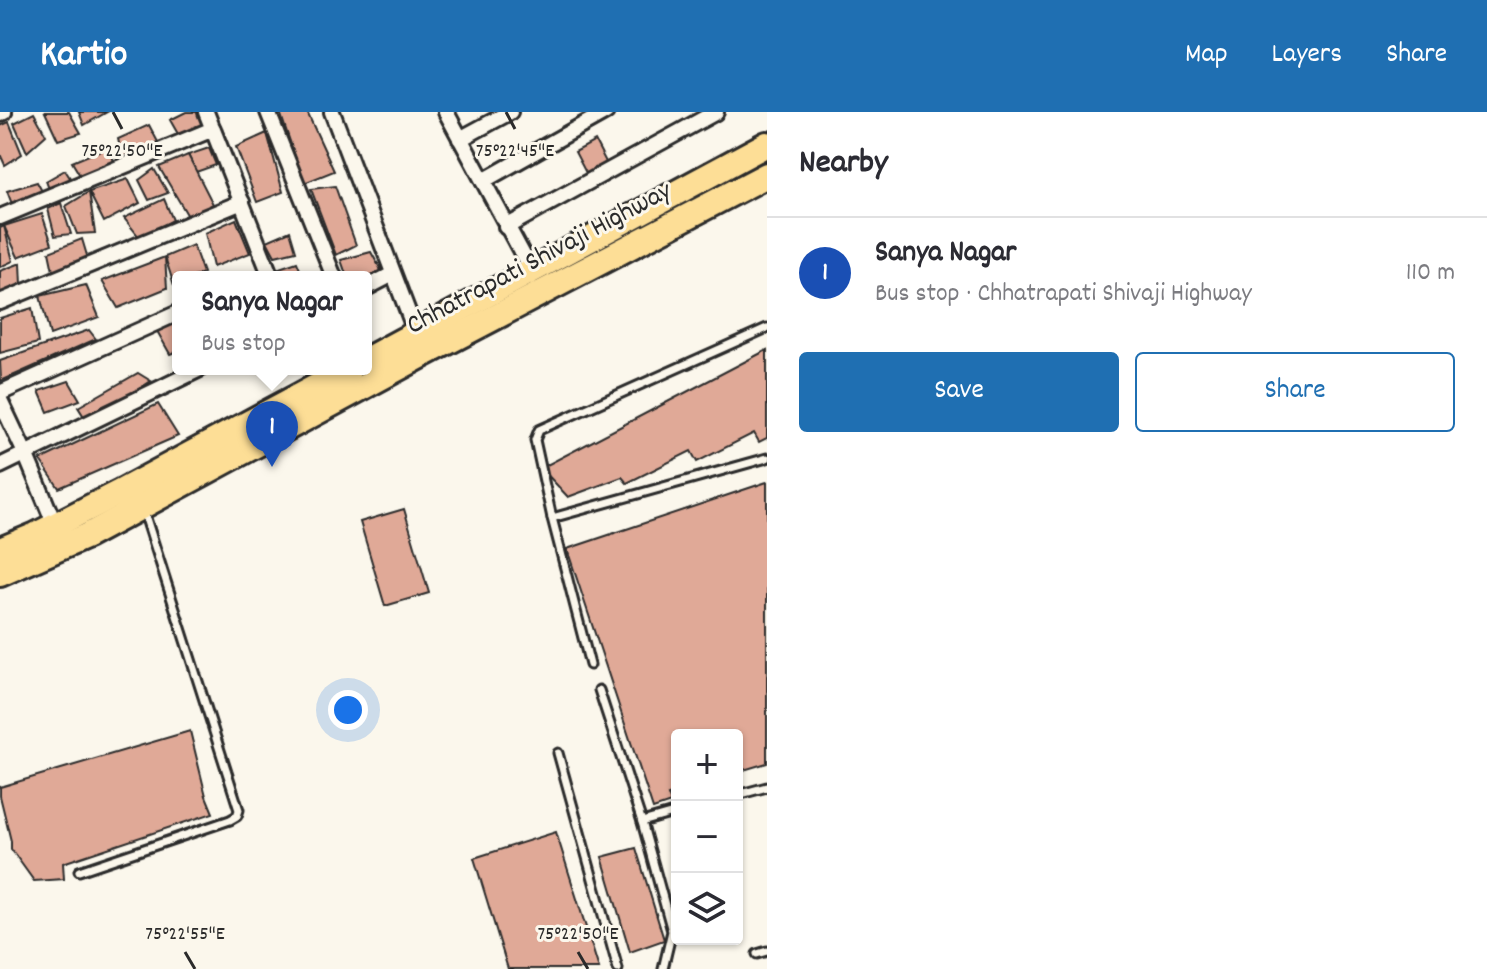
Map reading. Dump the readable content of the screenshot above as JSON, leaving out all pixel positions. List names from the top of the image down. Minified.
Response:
{"streets":{"main road":["Chhatrapati Shivaji Highway"]},"page":{"header":"Kartio","nav":["Map","Layers","Share"],"heading":"Nearby","list":[{"mark":"1","name":"Sanya Nagar","note":"Bus stop · Chhatrapati Shivaji Highway","value":"110 m"}],"popup":["Sanya Nagar","Bus stop"],"buttons":["Save","Share"],"pins":"1","map_buttons":["+","−"]},"coordinates":["75°22'50\"E","75°22'45\"E","75°22'55\"E"]}
